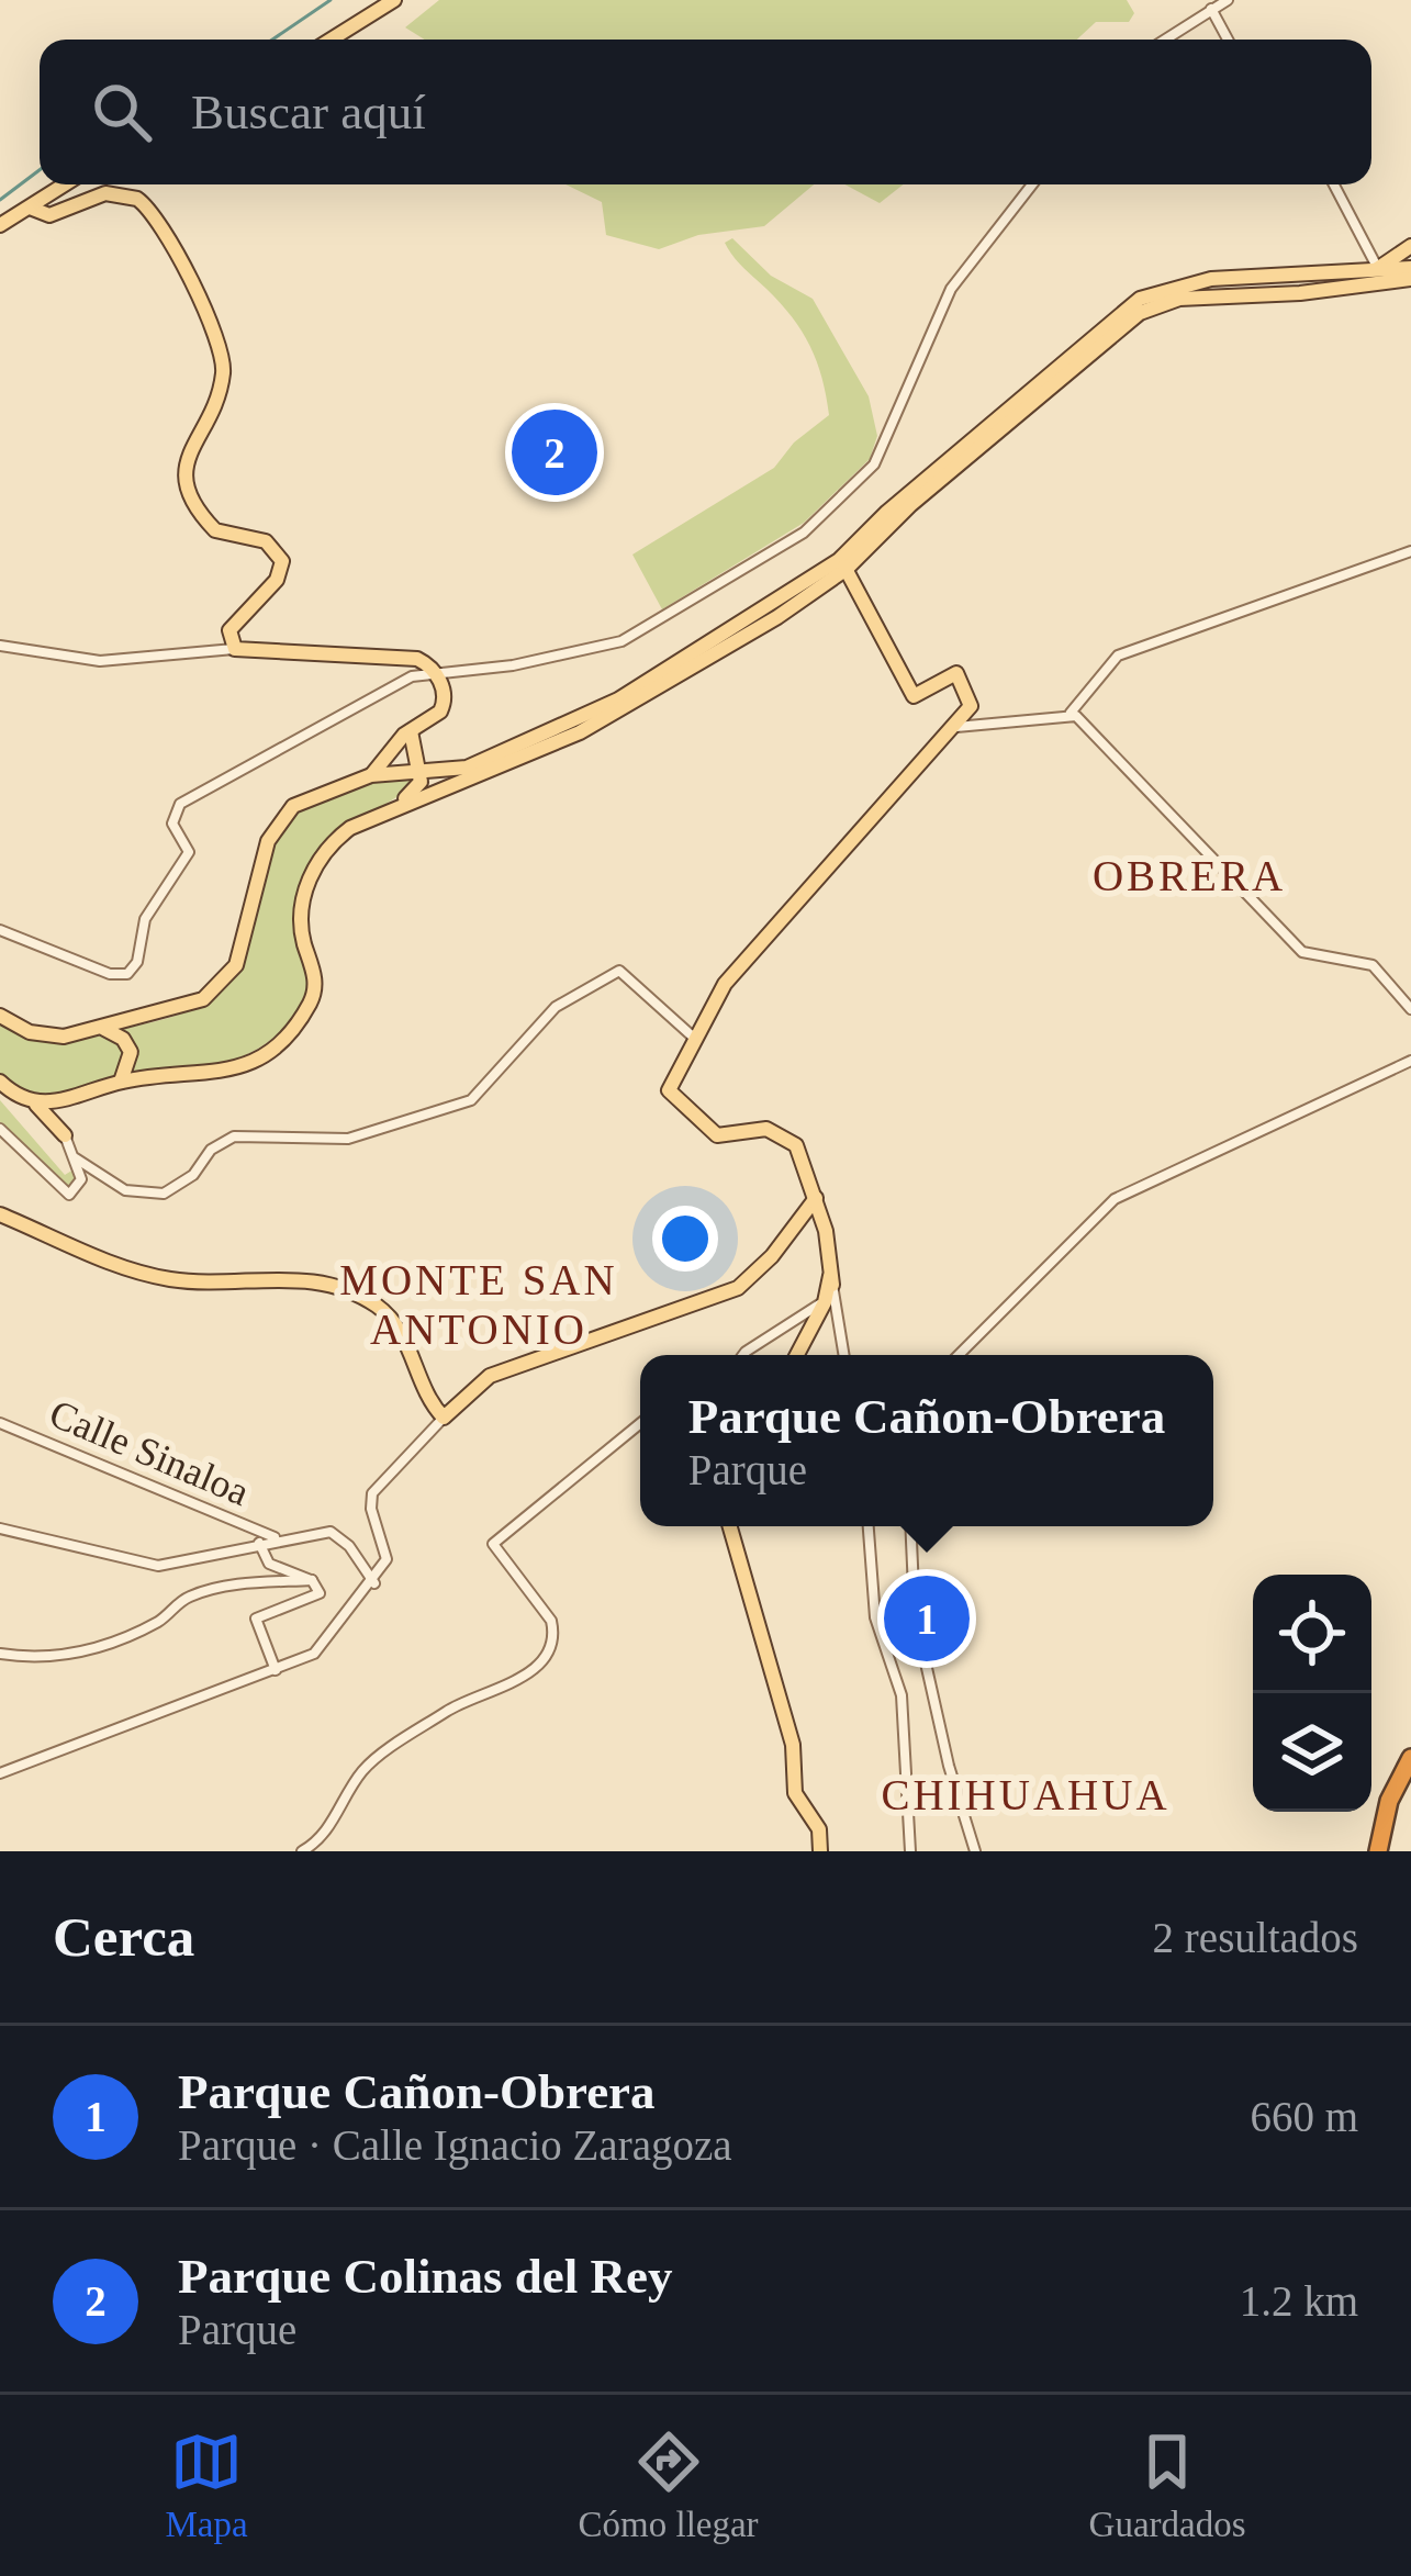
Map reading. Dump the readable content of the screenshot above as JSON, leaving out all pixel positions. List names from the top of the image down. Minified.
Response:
{"streets":{"street":["Calle Sinaloa"]},"districts":["OBRERA","MONTE SAN ANTONIO","CHIHUAHUA"],"page":{"search":"Buscar aquí","pins":["2","1"],"popup":["Parque Cañon-Obrera","Parque"],"heading":["Cerca","2 resultados"],"list":[{"mark":"1","name":"Parque Cañon-Obrera","note":"Parque · Calle Ignacio Zaragoza","value":"660 m"},{"mark":"2","name":"Parque Colinas del Rey","note":"Parque","value":"1.2 km"}],"nav":["Mapa","Cómo llegar","Guardados"]}}
